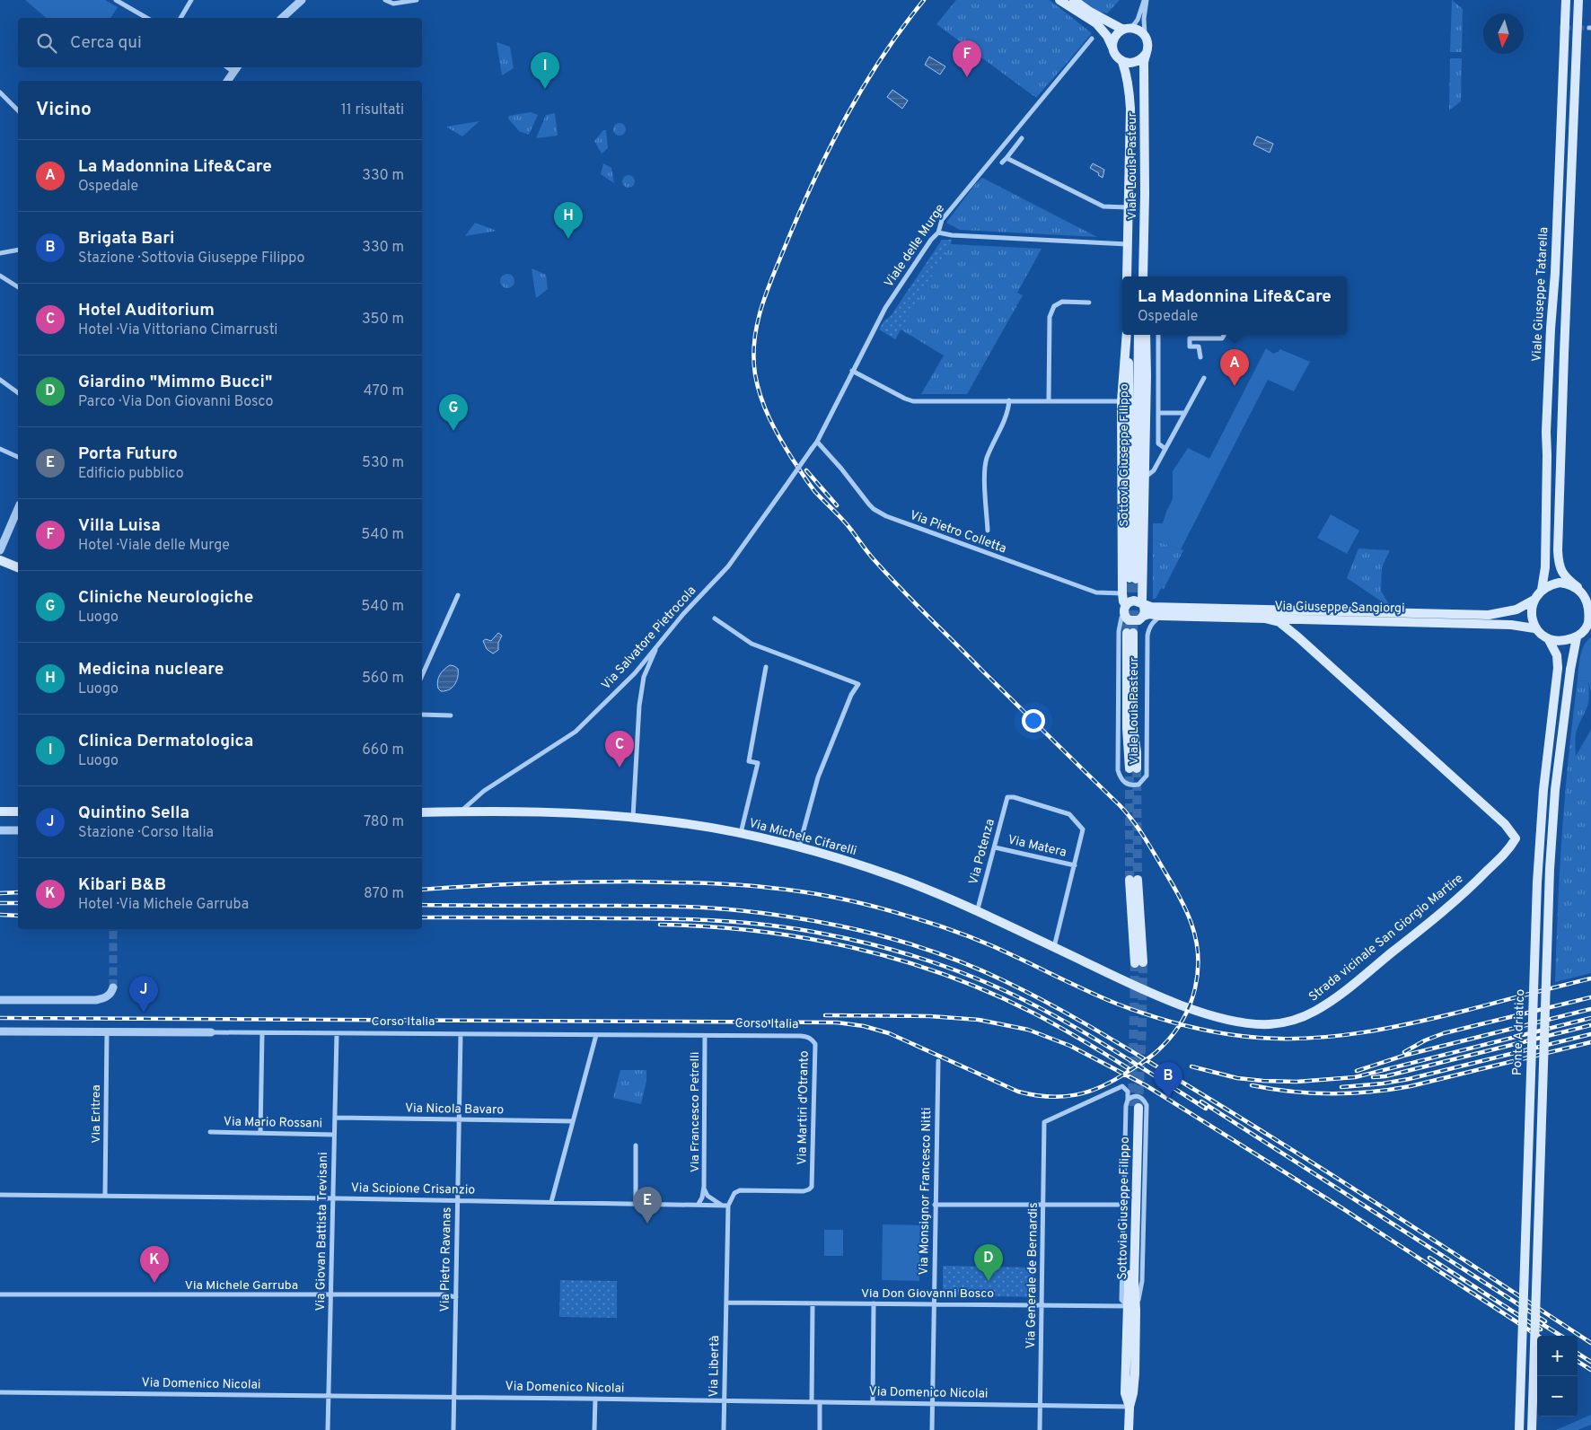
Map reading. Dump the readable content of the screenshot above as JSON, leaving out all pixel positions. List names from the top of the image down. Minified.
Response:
{"streets":{"main road":["Viale Louis Pasteur","Viale Giuseppe Tatarella","Sottovia Giuseppe Filippo","Via Giuseppe Sangiorgi","Via Michele Cifarelli","Strada vicinale San Giorgio Martire","Ponte Adriatico"],"street":["Viale delle Murge","Via Pietro Colletta","Via Salvatore Pietrocola","Via Matera","Via Potenza","Corso Italia","Via Martiri d'Otranto","Via Nicola Bavaro","Via Francesco Petrelli","Via Eritrea","Via Mario Rossani","Via Scipione Crisanzio","Via Monsignor Francesco Nitti","Via Giovan Battista Trevisani","Via Pietro Ravanas","Via Generale de Bernardis","Via Michele Garruba","Via Don Giovanni Bosco","Via Libertà","Via Domenico Nicolai"]},"crossings":[["Viale Louis Pasteur","Via Giuseppe Sangiorgi"],["Viale delle Murge","Via Pietro Colletta"],["Viale delle Murge","Via Salvatore Pietrocola"],["Viale Giuseppe Tatarella","Via Giuseppe Sangiorgi"],["Viale Giuseppe Tatarella","Ponte Adriatico"],["Sottovia Giuseppe Filippo","Via Generale de Bernardis"],["Sottovia Giuseppe Filippo","Via Don Giovanni Bosco"],["Sottovia Giuseppe Filippo","Via Domenico Nicolai"],["Via Pietro Colletta","Via Salvatore Pietrocola"],["Via Giuseppe Sangiorgi","Ponte Adriatico"],["Via Salvatore Pietrocola","Via Michele Cifarelli"],["Via Michele Cifarelli","Via Potenza"],["Via Michele Cifarelli","Strada vicinale San Giorgio Martire"],["Via Matera","Via Potenza"],["Corso Italia","Via Martiri d'Otranto"],["Corso Italia","Via Francesco Petrelli"],["Corso Italia","Via Eritrea"],["Corso Italia","Via Giovan Battista Trevisani"],["Corso Italia","Via Pietro Ravanas"],["Via Martiri d'Otranto","Via Scipione Crisanzio"],["Via Martiri d'Otranto","Via Libertà"],["Via Nicola Bavaro","Via Giovan Battista Trevisani"],["Via Nicola Bavaro","Via Pietro Ravanas"],["Via Francesco Petrelli","Via Scipione Crisanzio"],["Via Eritrea","Via Scipione Crisanzio"],["Via Mario Rossani","Via Giovan Battista Trevisani"],["Via Scipione Crisanzio","Via Giovan Battista Trevisani"],["Via Scipione Crisanzio","Via Pietro Ravanas"],["Via Scipione Crisanzio","Via Libertà"],["Via Monsignor Francesco Nitti","Via Don Giovanni Bosco"],["Via Monsignor Francesco Nitti","Via Domenico Nicolai"],["Via Giovan Battista Trevisani","Via Michele Garruba"],["Via Giovan Battista Trevisani","Via Domenico Nicolai"],["Via Pietro Ravanas","Via Michele Garruba"],["Via Pietro Ravanas","Via Domenico Nicolai"],["Via Generale de Bernardis","Via Don Giovanni Bosco"],["Via Generale de Bernardis","Via Domenico Nicolai"],["Via Don Giovanni Bosco","Via Libertà"],["Via Libertà","Via Domenico Nicolai"]],"north":"bottom","page":{"search":"Cerca qui","pins":["F","I","H","A","G","C","J","B","E","D","K"],"heading":["Vicino","11 risultati"],"list":[{"mark":"A","name":"La Madonnina Life&Care","note":"Ospedale","value":"330 m"},{"mark":"B","name":"Brigata Bari","note":"Stazione · Sottovia Giuseppe Filippo","value":"330 m"},{"mark":"C","name":"Hotel Auditorium","note":"Hotel · Via Vittoriano Cimarrusti","value":"350 m"},{"mark":"D","name":"Giardino \"Mimmo Bucci\"","note":"Parco · Via Don Giovanni Bosco","value":"470 m"},{"mark":"E","name":"Porta Futuro","note":"Edificio pubblico","value":"530 m"},{"mark":"F","name":"Villa Luisa","note":"Hotel · Viale delle Murge","value":"540 m"},{"mark":"G","name":"Cliniche Neurologiche","note":"Luogo","value":"540 m"},{"mark":"H","name":"Medicina nucleare","note":"Luogo","value":"560 m"},{"mark":"I","name":"Clinica Dermatologica","note":"Luogo","value":"660 m"},{"mark":"J","name":"Quintino Sella","note":"Stazione · Corso Italia","value":"780 m"},{"mark":"K","name":"Kibari B&B","note":"Hotel · Via Michele Garruba","value":"870 m"}],"popup":["La Madonnina Life&Care","Ospedale"],"map_buttons":["+","−"]}}
